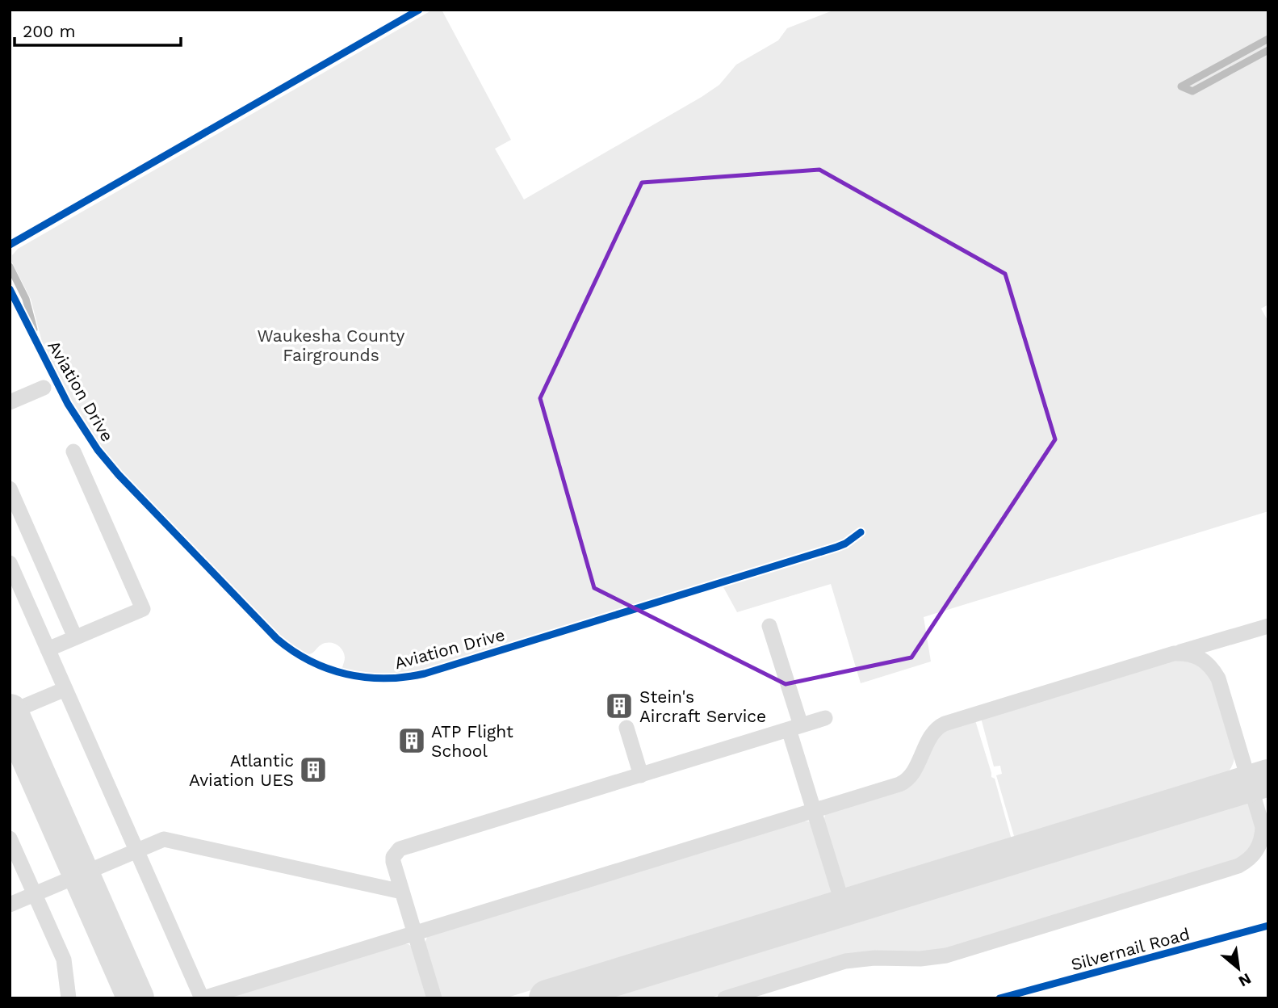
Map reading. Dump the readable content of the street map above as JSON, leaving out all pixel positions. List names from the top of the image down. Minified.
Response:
{"streets":{"street":["Aviation Drive","Silvernail Road"]},"parks":["Waukesha County Fairgrounds"],"places":{"building":["Stein's Aircraft Service","ATP Flight School","Atlantic Aviation UES"]},"scale_bar":"200 m","north":"bottom right"}
